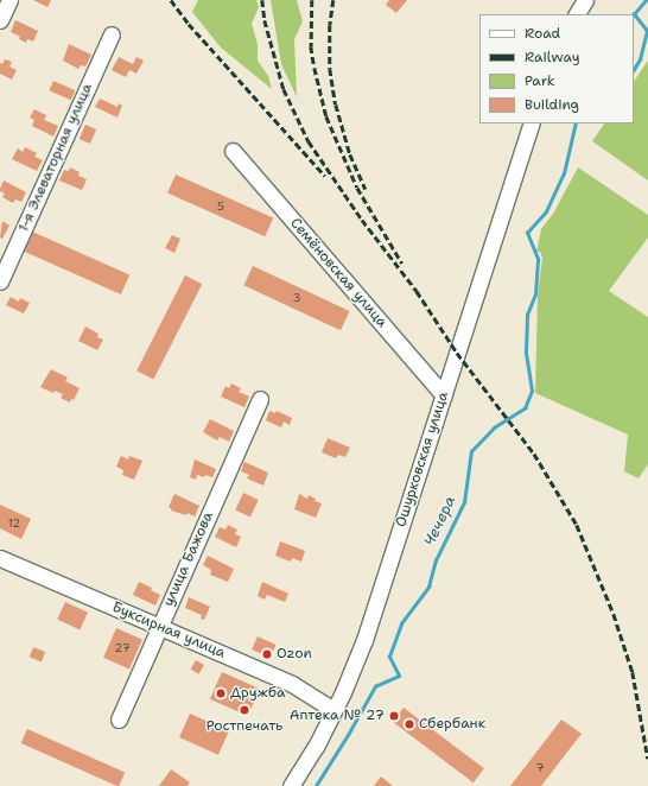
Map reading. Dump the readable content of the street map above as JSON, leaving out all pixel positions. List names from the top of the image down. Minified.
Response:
{"streets":{"street":["1-я Элеваторная улица","Семёновская улица","Ошурковская улица","улица Бажова","Буксирная улица"]},"crossings":[["Семёновская улица","Ошурковская улица"],["Ошурковская улица","Буксирная улица"],["улица Бажова","Буксирная улица"]],"water":["Чечера"],"places":["Ozon","Дружба","Ростпечать","Аптека № 27","Сбербанк"],"house_numbers":["5","3","12","27","7"],"legend":["Road","Railway","Park","Building"]}
